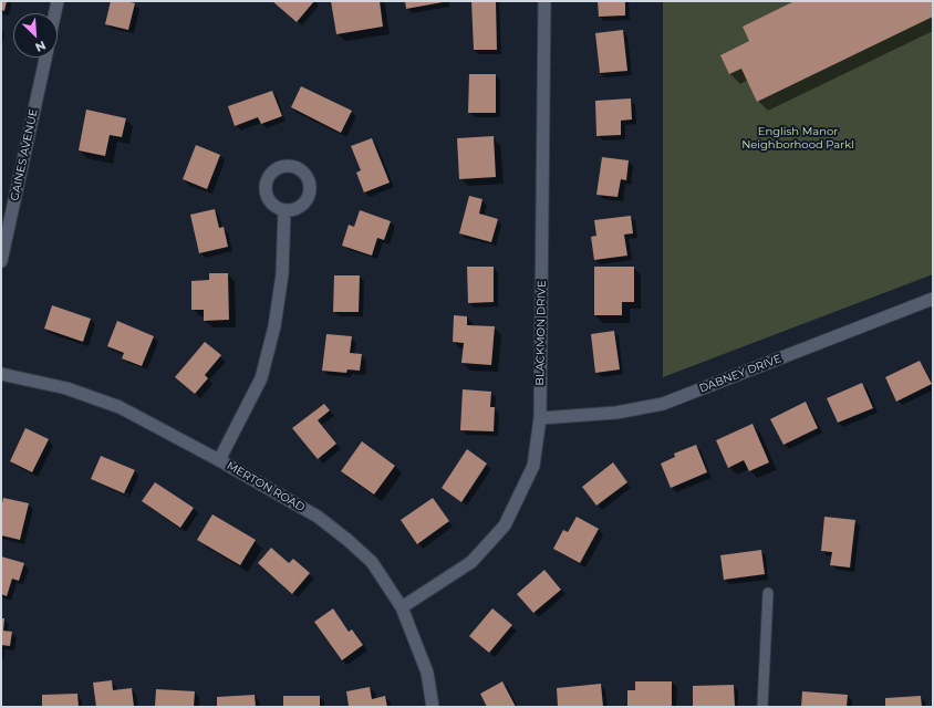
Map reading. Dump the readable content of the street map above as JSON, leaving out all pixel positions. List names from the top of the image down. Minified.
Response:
{"streets":{"street":["GAINES AVENUE","BLACKMON DRIVE","DABNEY DRIVE","MERTON ROAD"]},"crossings":[["BLACKMON DRIVE","DABNEY DRIVE"],["BLACKMON DRIVE","MERTON ROAD"]],"parks":["English Manor Neighborhood Parkl"],"north":"bottom right"}
